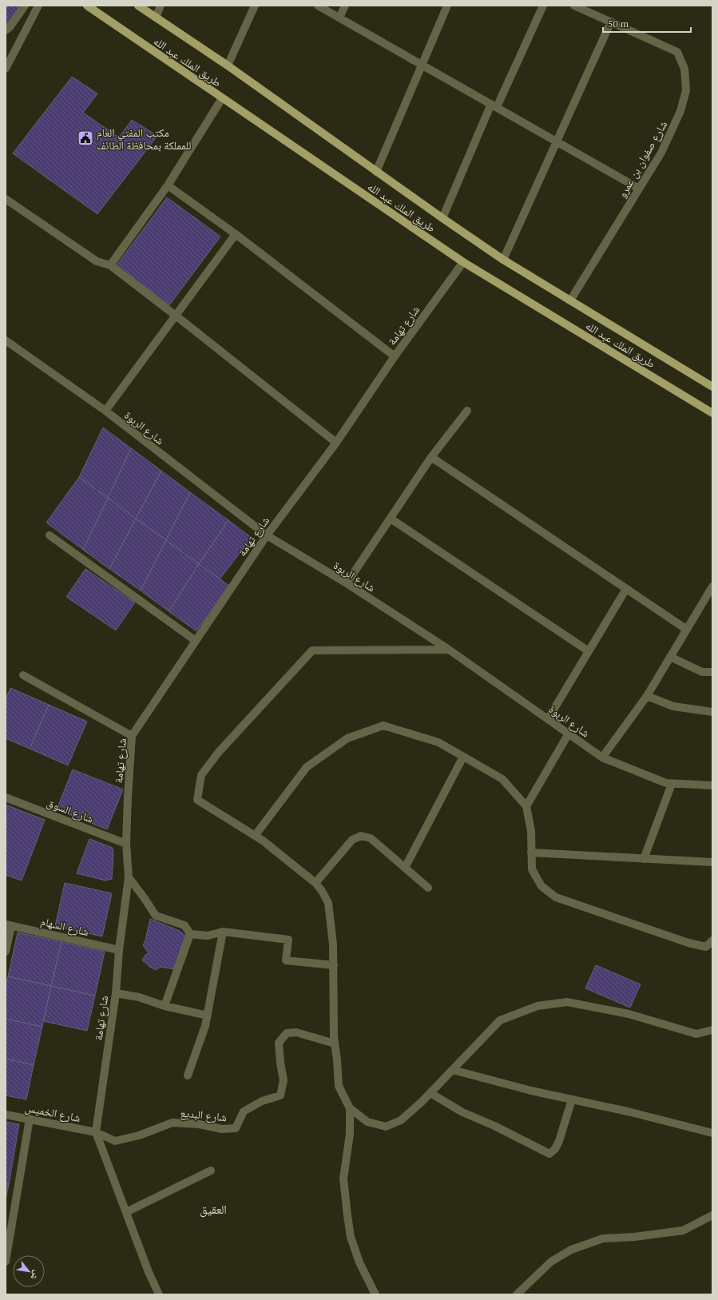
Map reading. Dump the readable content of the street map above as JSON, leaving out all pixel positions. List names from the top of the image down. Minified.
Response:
{"streets":{"main road":["طريق الملك عبد الله"],"street":["شارع صفوان بن عمرو","شارع تهامة","شارع الربوة","شارع السوق","شارع السهام","شارع الخميس","شارع البديع"]},"crossings":[["طريق الملك عبد الله","شارع صفوان بن عمرو"],["طريق الملك عبد الله","شارع تهامة"],["شارع تهامة","شارع الربوة"],["شارع تهامة","شارع السوق"],["شارع تهامة","شارع السهام"],["شارع تهامة","شارع الخميس"],["شارع تهامة","شارع البديع"],["شارع الخميس","شارع البديع"]],"districts":["العقيق"],"places":{"public building":["مكتب المفتي العام للمملكة بمحافظة الطائف"]},"scale_bar":"50 m","north":"bottom right"}
